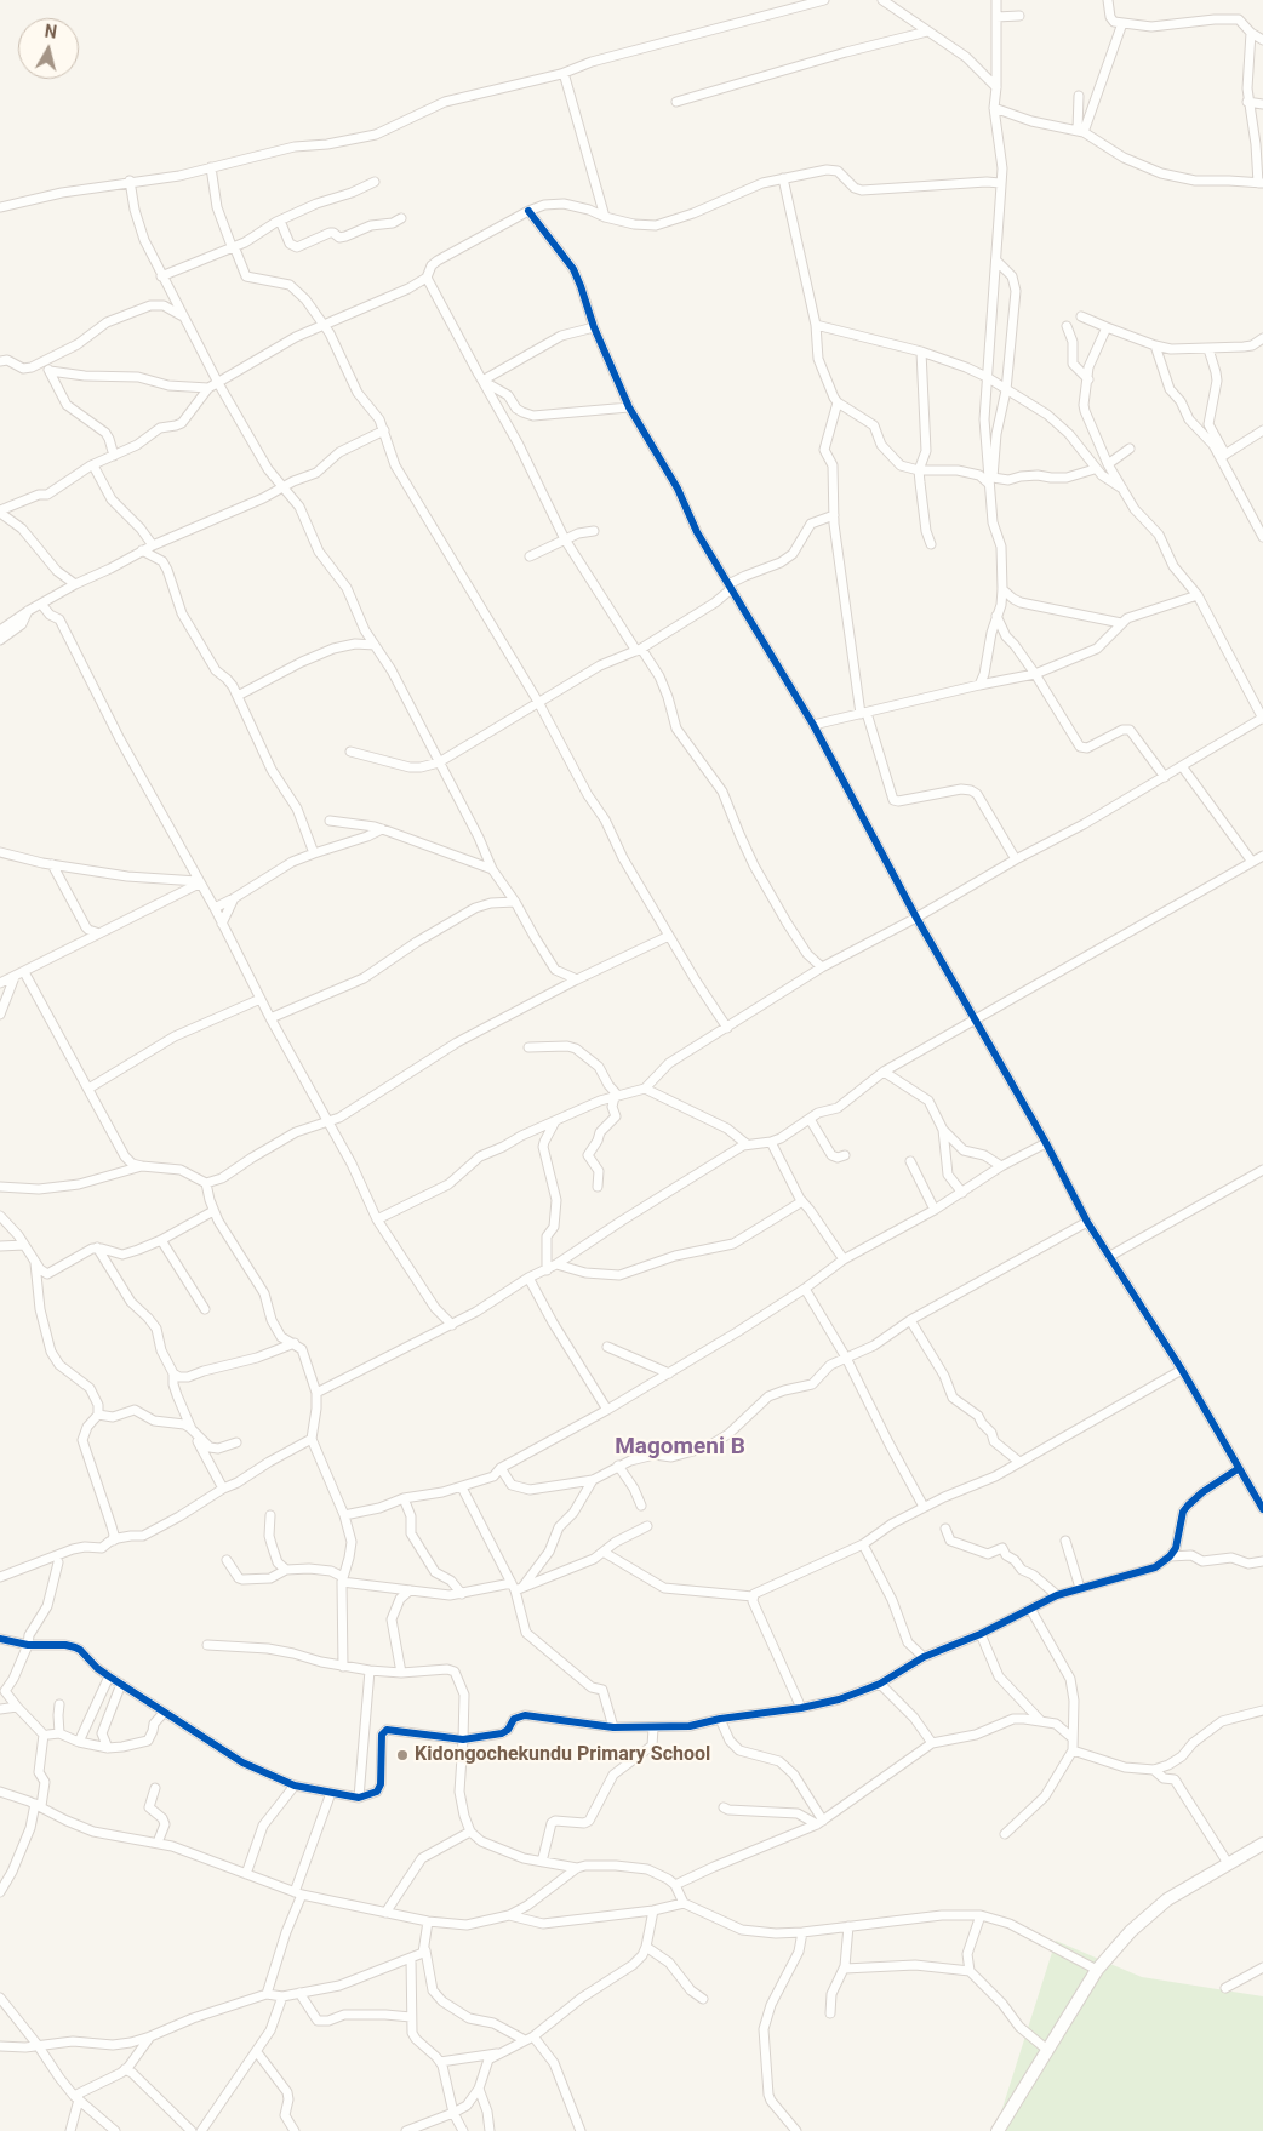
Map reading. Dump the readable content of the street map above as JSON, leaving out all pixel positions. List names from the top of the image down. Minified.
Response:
{"districts":["Magomeni B"],"places":["Kidongochekundu Primary School"],"north":"top"}
